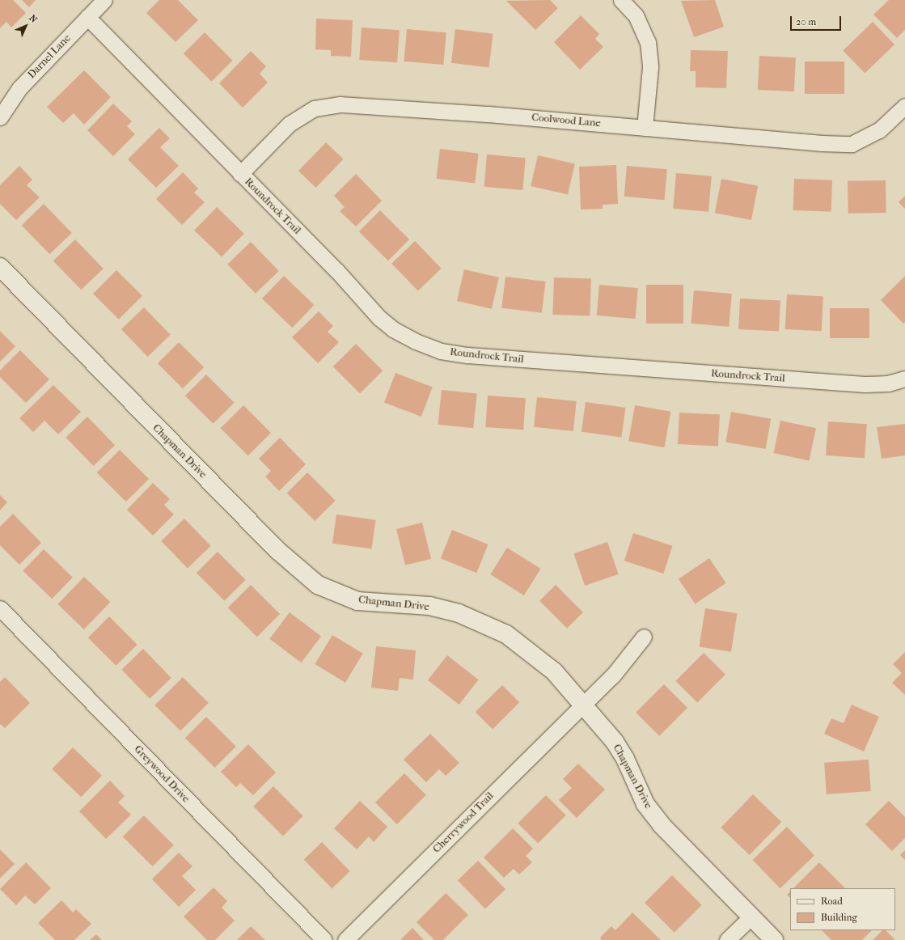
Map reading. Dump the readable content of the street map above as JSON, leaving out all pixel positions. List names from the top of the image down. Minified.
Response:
{"streets":{"street":["Darnel Lane","Coolwood Lane","Roundrock Trail","Chapman Drive","Greywood Drive","Cherrywood Trail"]},"crossings":[["Darnel Lane","Roundrock Trail"],["Coolwood Lane","Roundrock Trail"],["Chapman Drive","Cherrywood Trail"]],"legend":["Road","Building"],"scale_bar":"20 m","north":"top right"}
